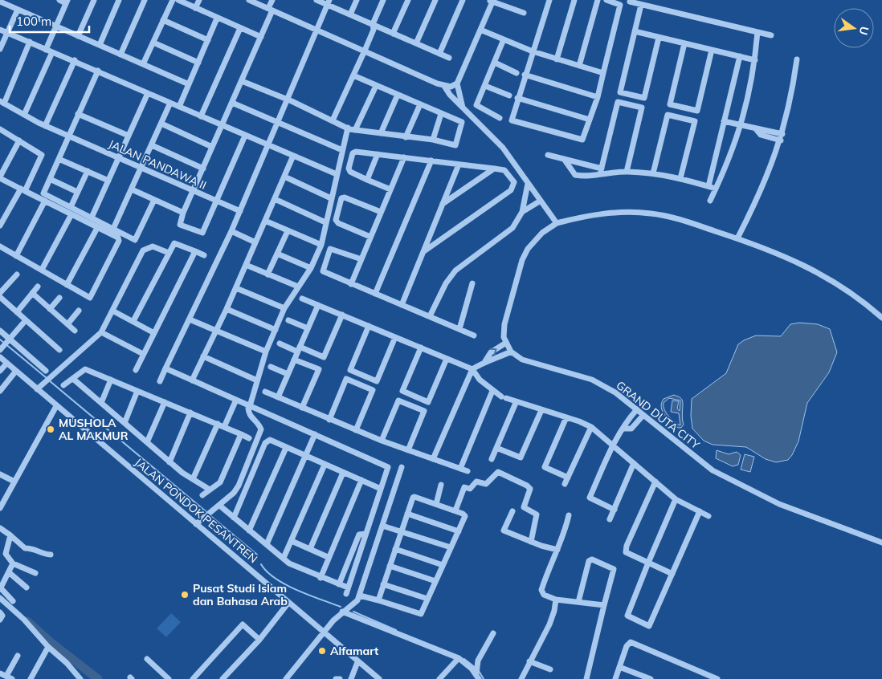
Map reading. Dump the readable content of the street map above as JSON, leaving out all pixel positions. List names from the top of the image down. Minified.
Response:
{"streets":{"street":["JALAN PANDAWA II","GRAND DUTA CITY","JALAN PONDOK PESANTREN"]},"places":["MUSHOLA AL MAKMUR","Pusat Studi Islam dan Bahasa Arab","Alfamart"],"scale_bar":"100 m","north":"right"}
